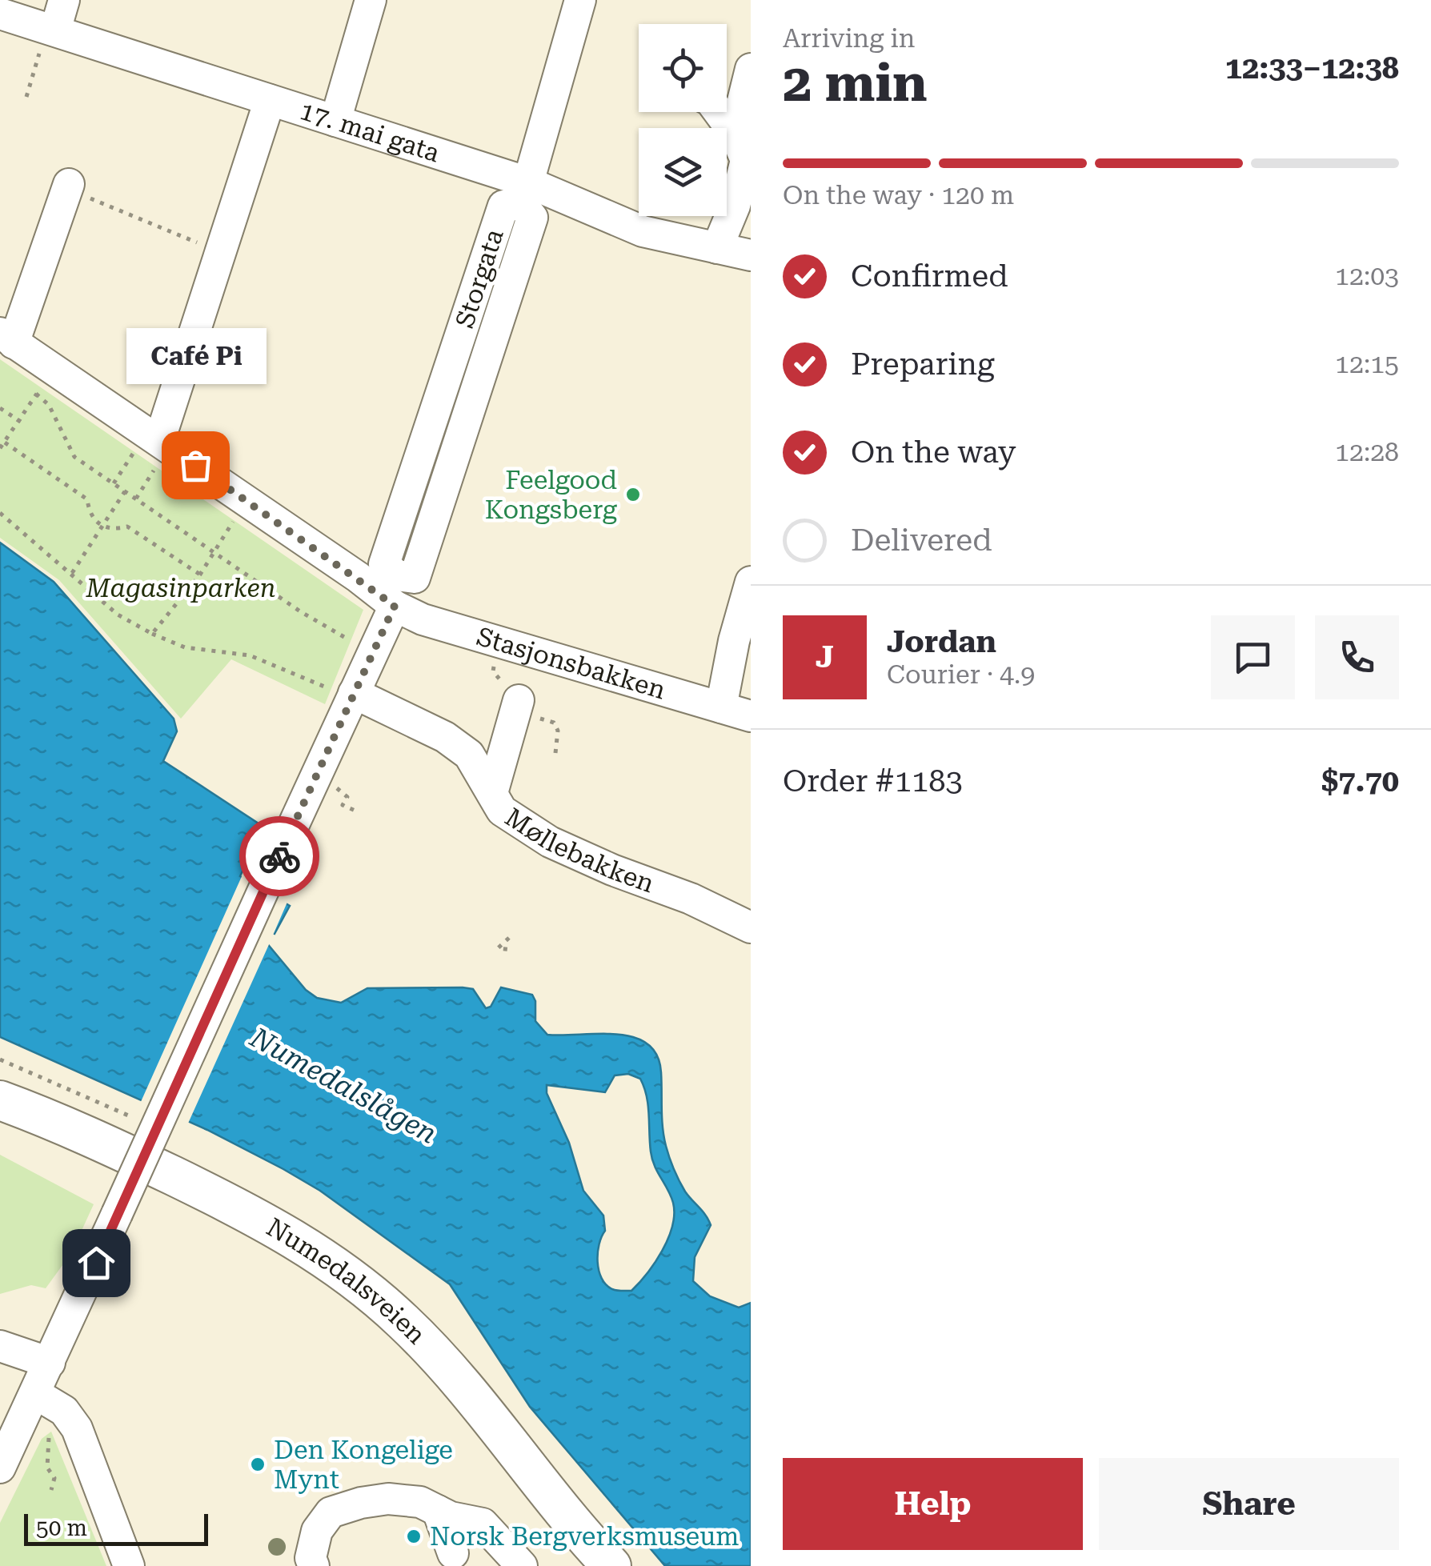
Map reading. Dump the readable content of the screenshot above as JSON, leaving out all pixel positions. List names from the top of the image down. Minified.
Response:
{"streets":{"main road":["Numedalsveien"],"street":["17. mai gata","Storgata","Stasjonsbakken","Møllebakken"]},"crossings":[["17. mai gata","Storgata"]],"water":["Numedalslågen"],"parks":["Magasinparken"],"places":["Café Pi","Feelgood Kongsberg","Den Kongelige Mynt","Norsk Bergverksmuseum"],"scale_bar":"50 m","page":{"heading":["2 min","Arriving in","12:33–12:38"],"panel":["Jordan","Courier · 4.9","Order #1183","$7.70"],"bar":"On the way · 120 m","list":[["Confirmed","12:03"],["Preparing","12:15"],["On the way","12:28"],"Delivered"],"bubble":"Café Pi","round":"J","buttons":["Help","Share"],"scale":"50 m"}}
